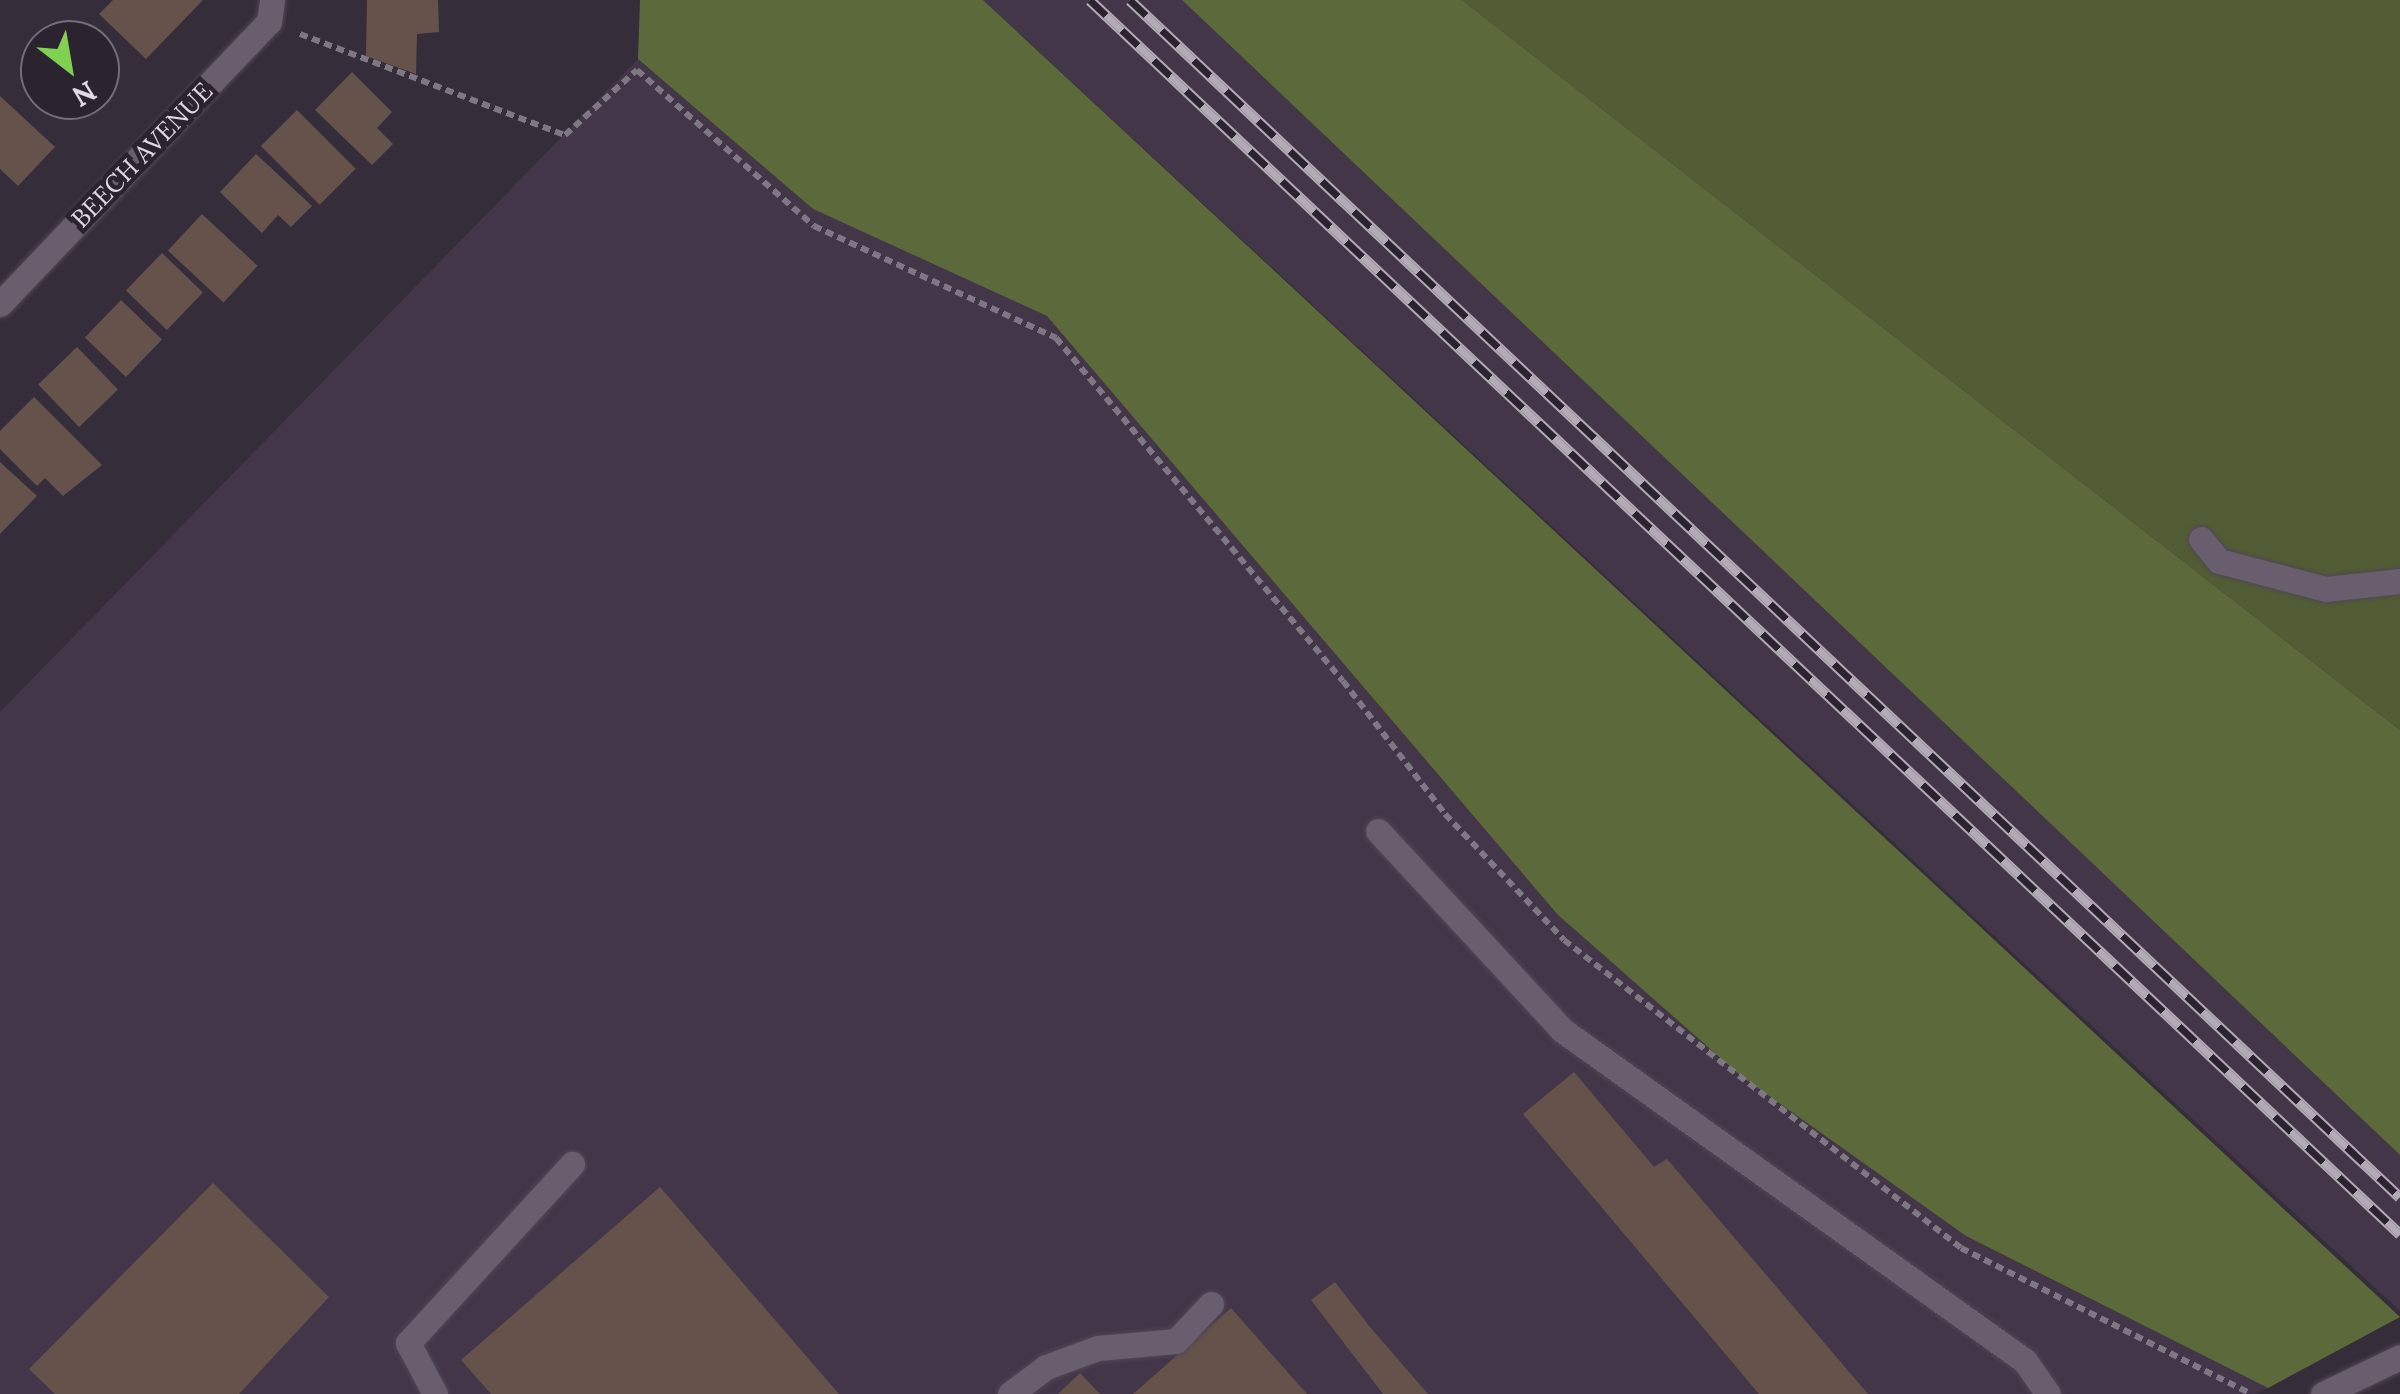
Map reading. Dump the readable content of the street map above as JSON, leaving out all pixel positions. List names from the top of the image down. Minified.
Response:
{"streets":{"street":["BEECH AVENUE"]},"north":"bottom right"}
